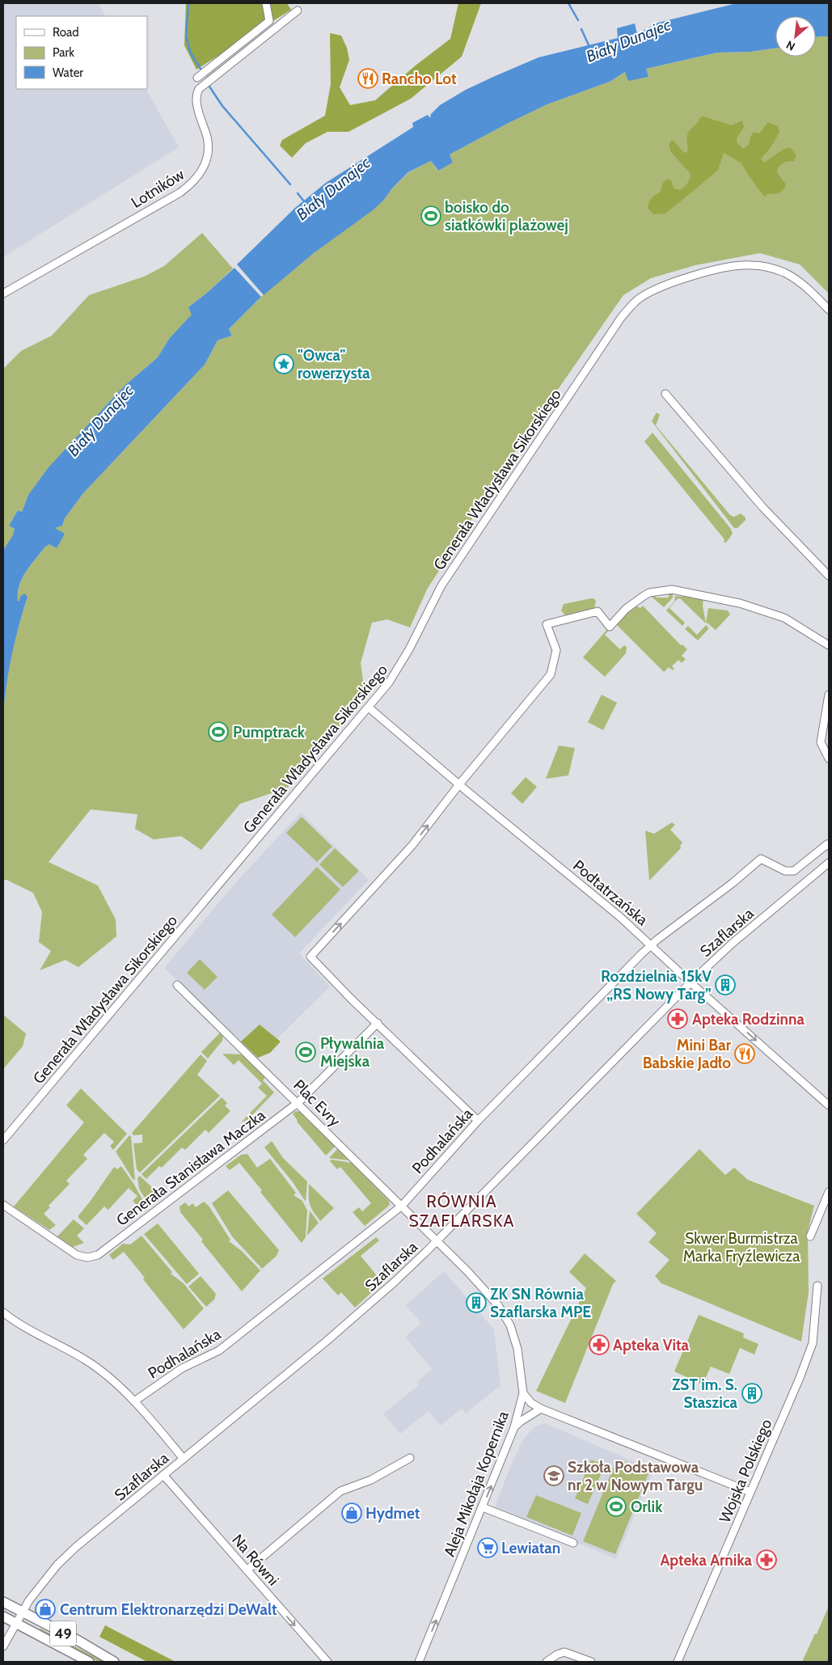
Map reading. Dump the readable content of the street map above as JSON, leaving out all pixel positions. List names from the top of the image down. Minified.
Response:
{"streets":{"main road":["49"],"street":["Lotników","Generała Władysława Sikorskiego","Podtatrzańska","Szaflarska","Plac Evry","Podhalańska","Generała Stanisława Maczka","Wojska Polskiego","Aleja Mikołaja Kopernika","Na Równi"]},"crossings":[["Generała Władysława Sikorskiego","Podtatrzańska"],["Podtatrzańska","Szaflarska"],["Podtatrzańska","Podhalańska"],["Szaflarska","Plac Evry"],["Szaflarska","Aleja Mikołaja Kopernika"],["Szaflarska","Na Równi"],["Szaflarska","49"],["Plac Evry","Podhalańska"],["Plac Evry","Generała Stanisława Maczka"],["Plac Evry","Aleja Mikołaja Kopernika"]],"one_way":["Aleja Mikołaja Kopernika","Na Równi"],"districts":["RÓWNIA SZAFLARSKA"],"water":["Biały Dunajec"],"parks":["Skwer Burmistrza Marka Fryźlewicza"],"places":{"restaurant":["Rancho Lot","Mini Bar Babskie Jadło"],"sports":["boisko do siatkówki plażowej","Pumptrack","Pływalnia Miejska","Orlik"],"place":["\"Owca\" rowerzysta"],"building":["Rozdzielnia 15kV „RS Nowy Targ”","ZK SN Równia Szaflarska MPE","ZST im. S. Staszica"],"pharmacy":["Apteka Rodzinna","Apteka Vita","Apteka Arnika"],"school or university":["Szkoła Podstawowa nr 2 w Nowym Targu"],"shop":["Hydmet","Centrum Elektronarzędzi DeWalt"],"supermarket":["Lewiatan"]},"legend":["Road","Park","Water"],"north":"bottom left"}
